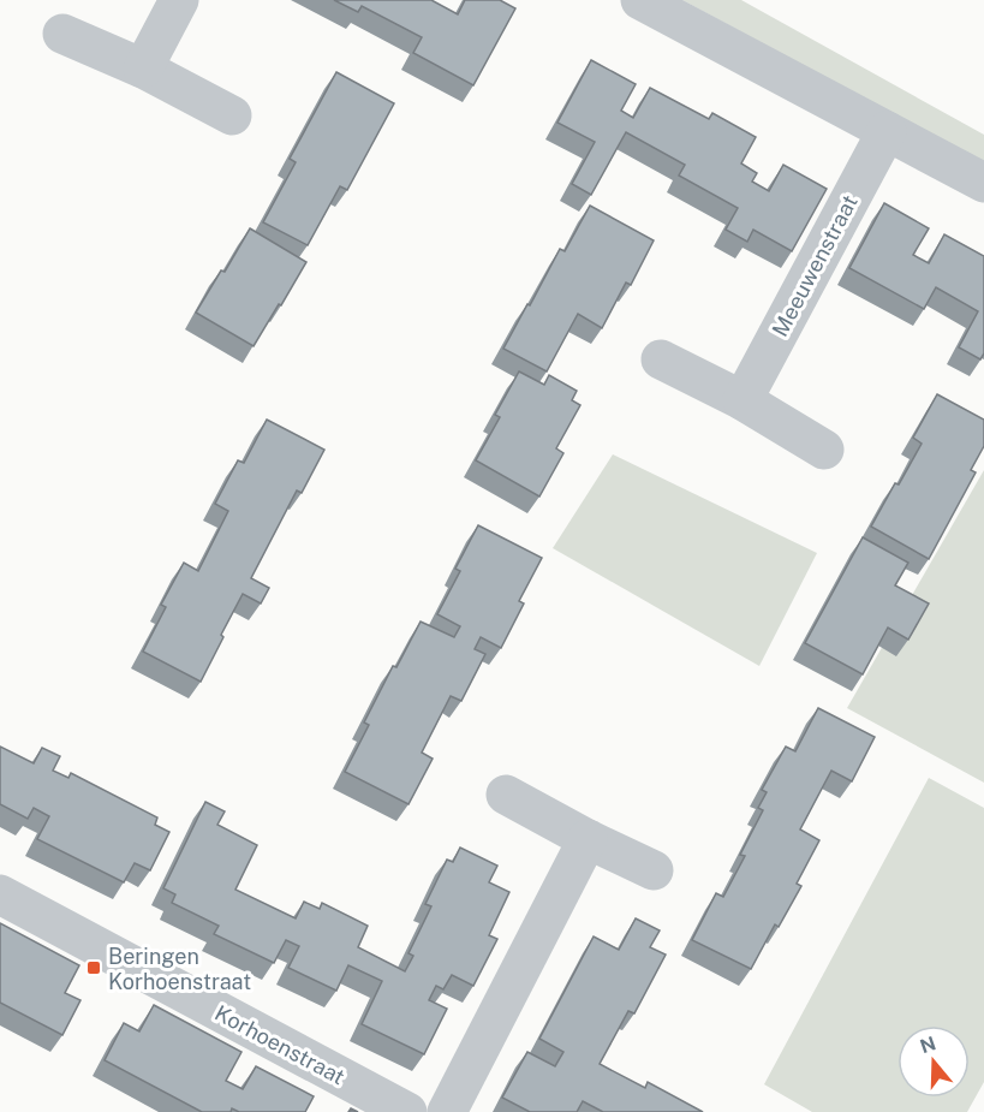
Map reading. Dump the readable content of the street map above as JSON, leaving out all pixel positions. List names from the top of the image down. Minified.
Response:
{"streets":{"street":["Meeuwenstraat","Korhoenstraat"]},"places":{"transit":["Beringen Korhoenstraat"]},"north":"top"}
